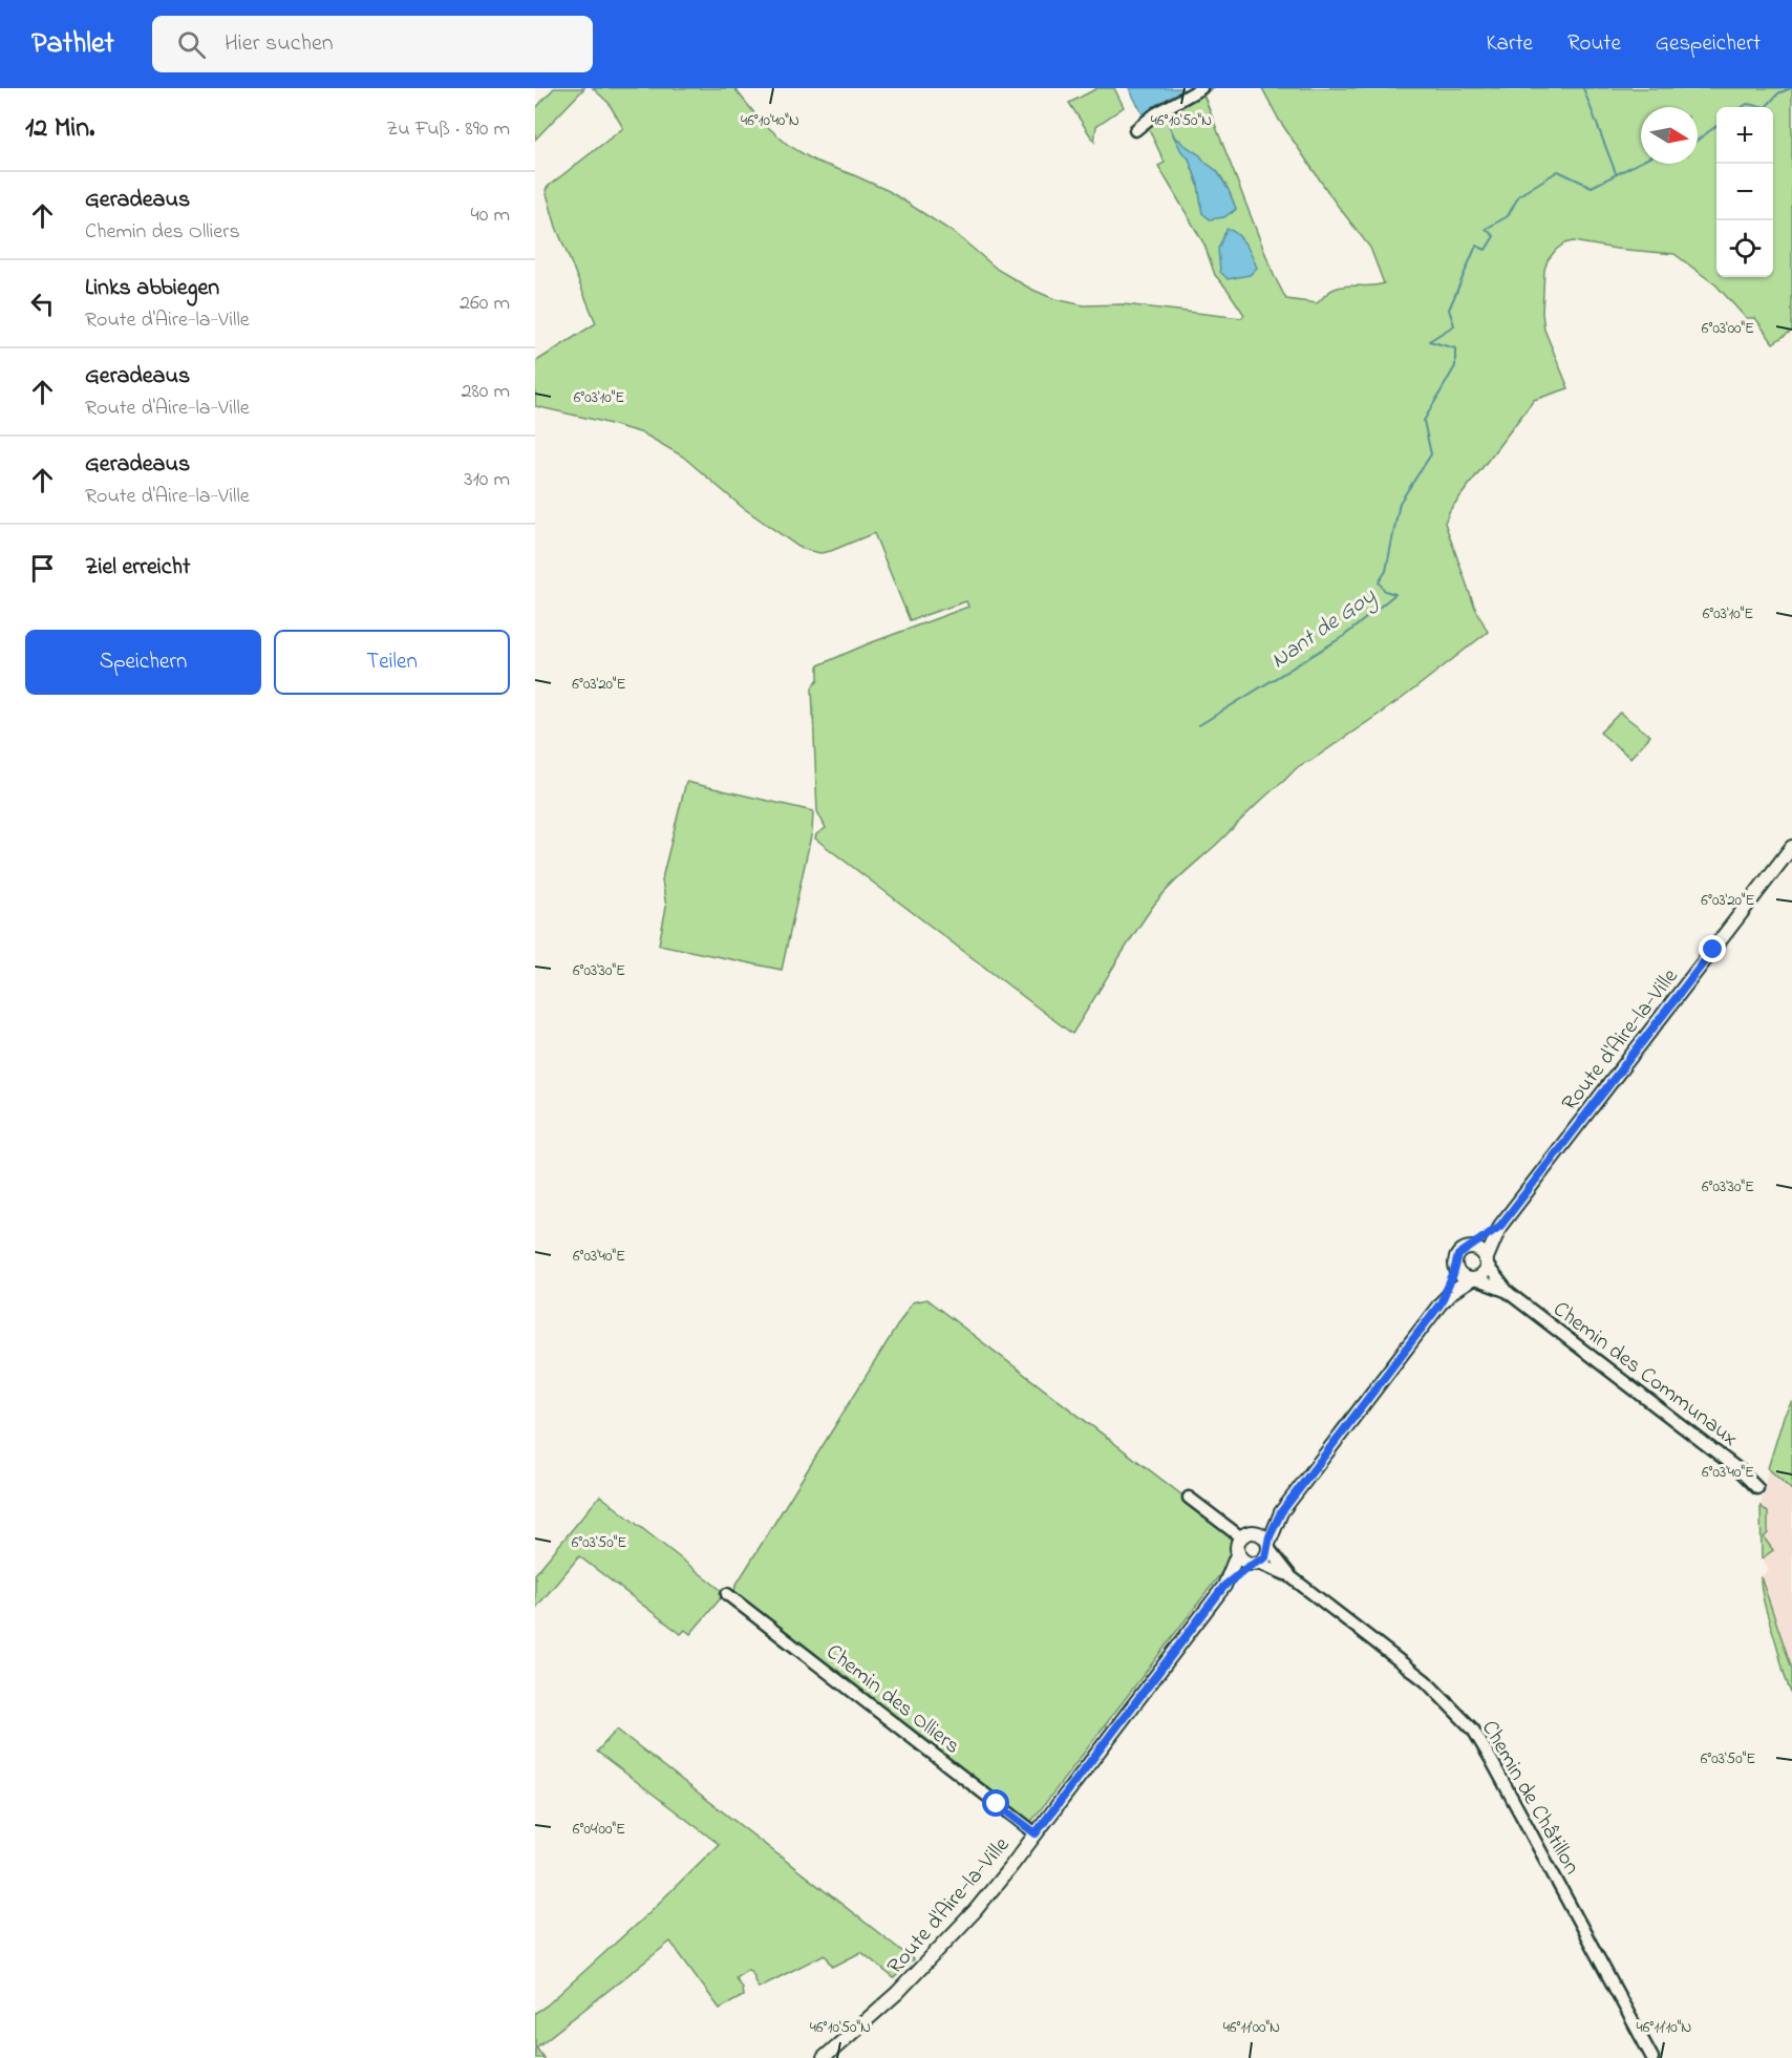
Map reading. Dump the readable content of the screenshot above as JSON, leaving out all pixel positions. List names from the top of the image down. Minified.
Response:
{"streets":{"main road":["Route d'Aire-la-Ville"],"street":["Chemin des Communaux","Chemin des Olliers","Chemin de Châtillon"]},"crossings":[["Route d'Aire-la-Ville","Chemin des Communaux"],["Route d'Aire-la-Ville","Chemin des Olliers"],["Route d'Aire-la-Ville","Chemin de Châtillon"]],"water":["Nant de Goy"],"north":"right","page":{"header":"Pathlet","search":"Hier suchen","nav":["Karte","Route","Gespeichert"],"heading":["12 Min.","Zu Fuß · 890 m"],"map_buttons":["+","−"],"list":[["Geradeaus","Chemin des Olliers","40 m"],["Links abbiegen","Route d'Aire-la-Ville","260 m"],["Geradeaus","Route d'Aire-la-Ville","280 m"],["Geradeaus","Route d'Aire-la-Ville","310 m"],"Ziel erreicht"],"buttons":["Speichern","Teilen"]},"coordinates":["46°10'40\"N","46°10'50\"N","6°03'00\"E","6°03'10\"E","6°03'20\"E","6°03'30\"E","6°03'40\"E","6°03'50\"E","6°04'00\"E","46°11'00\"N","46°11'10\"N"]}
